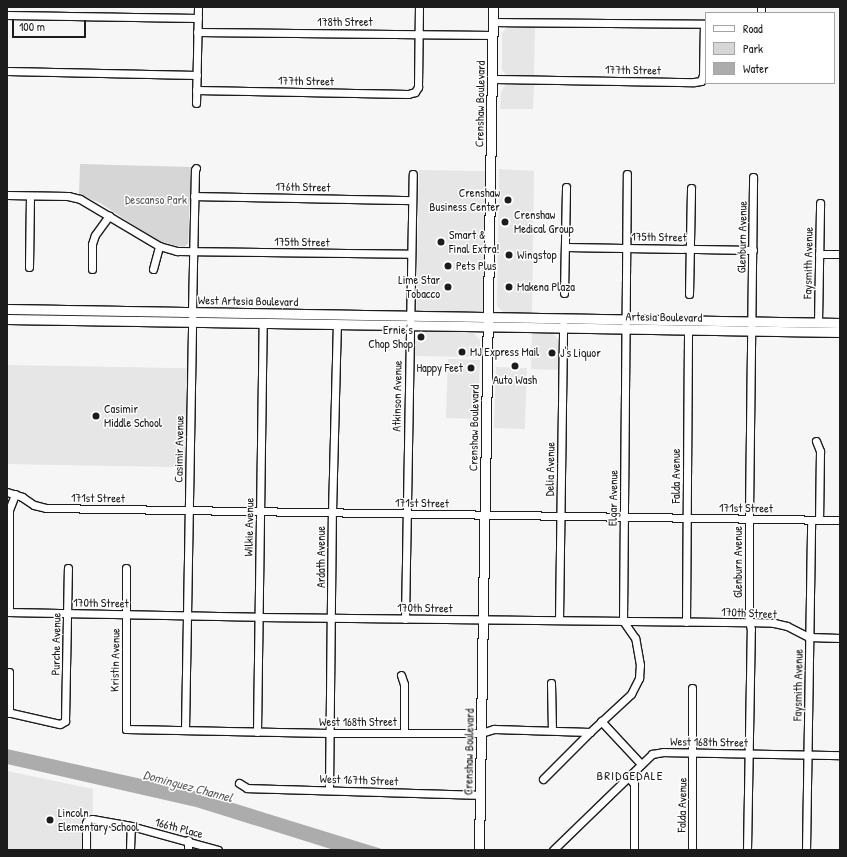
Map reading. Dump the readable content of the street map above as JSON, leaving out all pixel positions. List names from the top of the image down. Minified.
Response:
{"streets":{"main road":["Crenshaw Boulevard","West Artesia Boulevard","Artesia Boulevard"],"street":["178th Street","177th Street","176th Street","175th Street","Glenburn Avenue","Faysmith Avenue","Atkinson Avenue","Casimir Avenue","Delia Avenue","Falda Avenue","171st Street","Elgar Avenue","Wilkie Avenue","Ardath Avenue","170th Street","Purche Avenue","Kristin Avenue","West 168th Street","West 167th Street","166th Place"]},"crossings":[["178th Street","177th Street"],["178th Street","Crenshaw Boulevard"],["177th Street","Crenshaw Boulevard"],["Crenshaw Boulevard","West Artesia Boulevard"],["Crenshaw Boulevard","Artesia Boulevard"],["Crenshaw Boulevard","171st Street"],["Crenshaw Boulevard","170th Street"],["Crenshaw Boulevard","West 168th Street"],["Crenshaw Boulevard","West 167th Street"],["176th Street","Atkinson Avenue"],["176th Street","Casimir Avenue"],["175th Street","Glenburn Avenue"],["175th Street","Atkinson Avenue"],["175th Street","Casimir Avenue"],["175th Street","Elgar Avenue"],["Glenburn Avenue","Artesia Boulevard"],["Glenburn Avenue","171st Street"],["Glenburn Avenue","170th Street"],["Glenburn Avenue","West 168th Street"],["Faysmith Avenue","Artesia Boulevard"],["Faysmith Avenue","171st Street"],["Faysmith Avenue","170th Street"],["Faysmith Avenue","West 168th Street"],["West Artesia Boulevard","Artesia Boulevard"],["West Artesia Boulevard","Atkinson Avenue"],["West Artesia Boulevard","Casimir Avenue"],["West Artesia Boulevard","Wilkie Avenue"],["West Artesia Boulevard","Ardath Avenue"],["Artesia Boulevard","Delia Avenue"],["Artesia Boulevard","Falda Avenue"],["Artesia Boulevard","Elgar Avenue"],["Atkinson Avenue","171st Street"],["Atkinson Avenue","170th Street"],["Casimir Avenue","171st Street"],["Casimir Avenue","170th Street"],["Casimir Avenue","West 168th Street"],["Delia Avenue","171st Street"],["Delia Avenue","170th Street"],["Falda Avenue","171st Street"],["Falda Avenue","170th Street"],["Falda Avenue","West 168th Street"],["171st Street","Elgar Avenue"],["171st Street","Wilkie Avenue"],["171st Street","Ardath Avenue"],["Elgar Avenue","170th Street"],["Wilkie Avenue","170th Street"],["Wilkie Avenue","West 168th Street"],["Ardath Avenue","170th Street"],["Ardath Avenue","West 168th Street"],["Ardath Avenue","West 167th Street"],["170th Street","Purche Avenue"],["170th Street","Kristin Avenue"],["Kristin Avenue","West 168th Street"]],"districts":["BRIDGEDALE"],"water":["Dominguez Channel"],"parks":["Descanso Park"],"places":["Crenshaw Business Center","Crenshaw Medical Group","Smart & Final Extra!","Wingstop","Pets Plus","Lime Star Tobacco","Makena Plaza","Ernie’s Chop Shop","MJ Express Mail","J's Liquor","Auto Wash","Happy Feet","Casimir Middle School","Lincoln Elementary School"],"legend":["Road","Park","Water"],"scale_bar":"100 m"}
